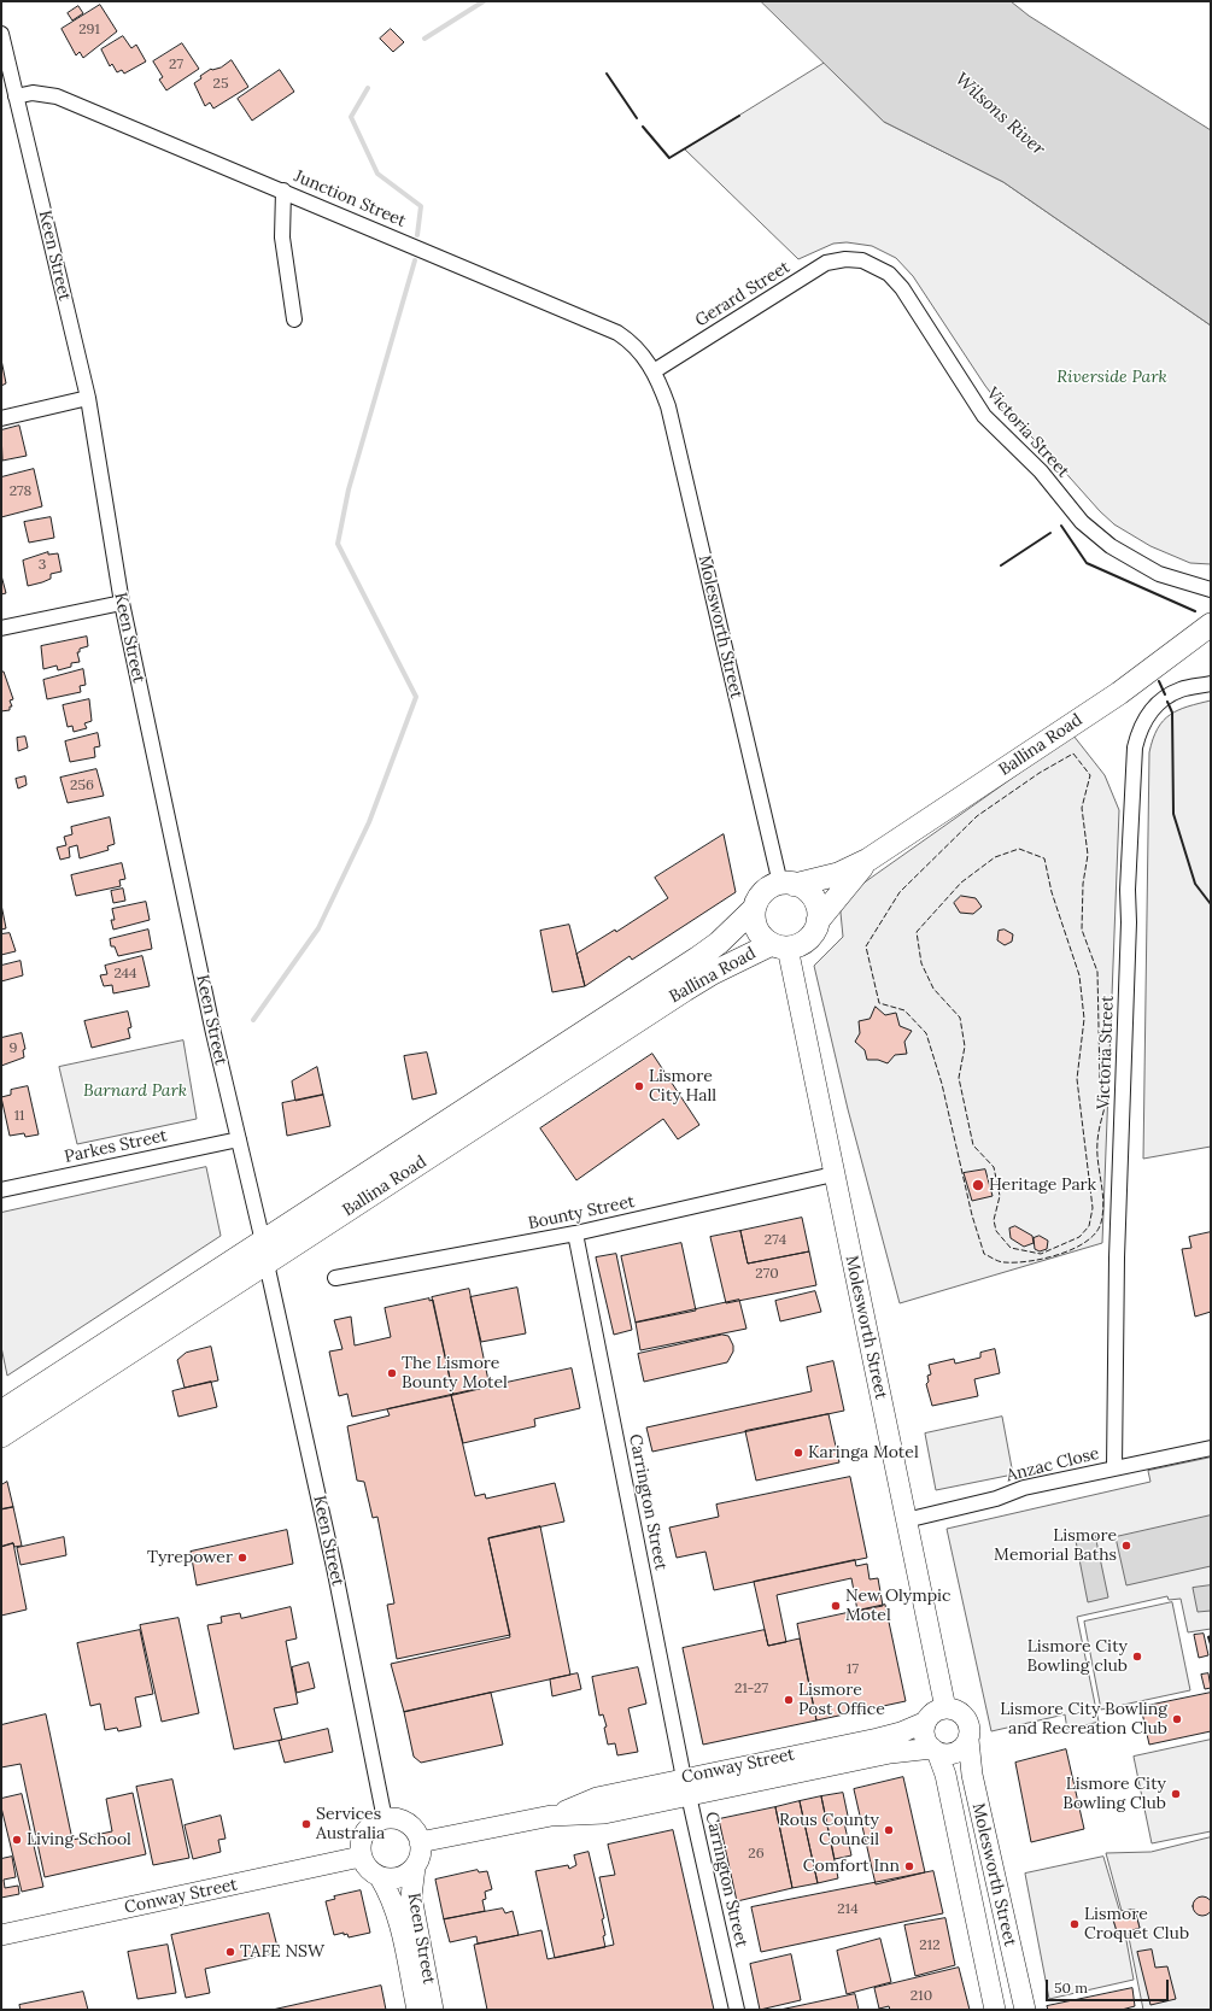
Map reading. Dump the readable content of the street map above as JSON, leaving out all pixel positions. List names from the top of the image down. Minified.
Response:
{"streets":{"main road":["Ballina Road"],"street":["Junction Street","Keen Street","Gerard Street","Victoria Street","Molesworth Street","Parkes Street","Bounty Street","Anzac Close","Carrington Street","Conway Street"]},"crossings":[["Junction Street","Keen Street"],["Junction Street","Gerard Street"],["Junction Street","Molesworth Street"],["Keen Street","Ballina Road"],["Keen Street","Parkes Street"],["Keen Street","Conway Street"],["Gerard Street","Victoria Street"],["Gerard Street","Molesworth Street"],["Victoria Street","Anzac Close"],["Molesworth Street","Ballina Road"],["Molesworth Street","Bounty Street"],["Molesworth Street","Anzac Close"],["Molesworth Street","Conway Street"],["Bounty Street","Carrington Street"],["Carrington Street","Conway Street"]],"water":["Wilsons River"],"parks":["Riverside Park","Barnard Park"],"places":["Lismore City Hall","Heritage Park","The Lismore Bounty Motel","Karinga Motel","Lismore Memorial Baths","Tyrepower","New Olympic Motel","Lismore City Bowling club","Lismore Post Office","Lismore City Bowling and Recreation Club","Lismore City Bowling Club","Services Australia","Rous County Council","Living School","Comfort Inn","Lismore Croquet Club","TAFE NSW"],"house_numbers":["291","27","25","278","3","256","244","9","11","274","270","17","21-27","26","214","212","210"],"scale_bar":"50 m"}
